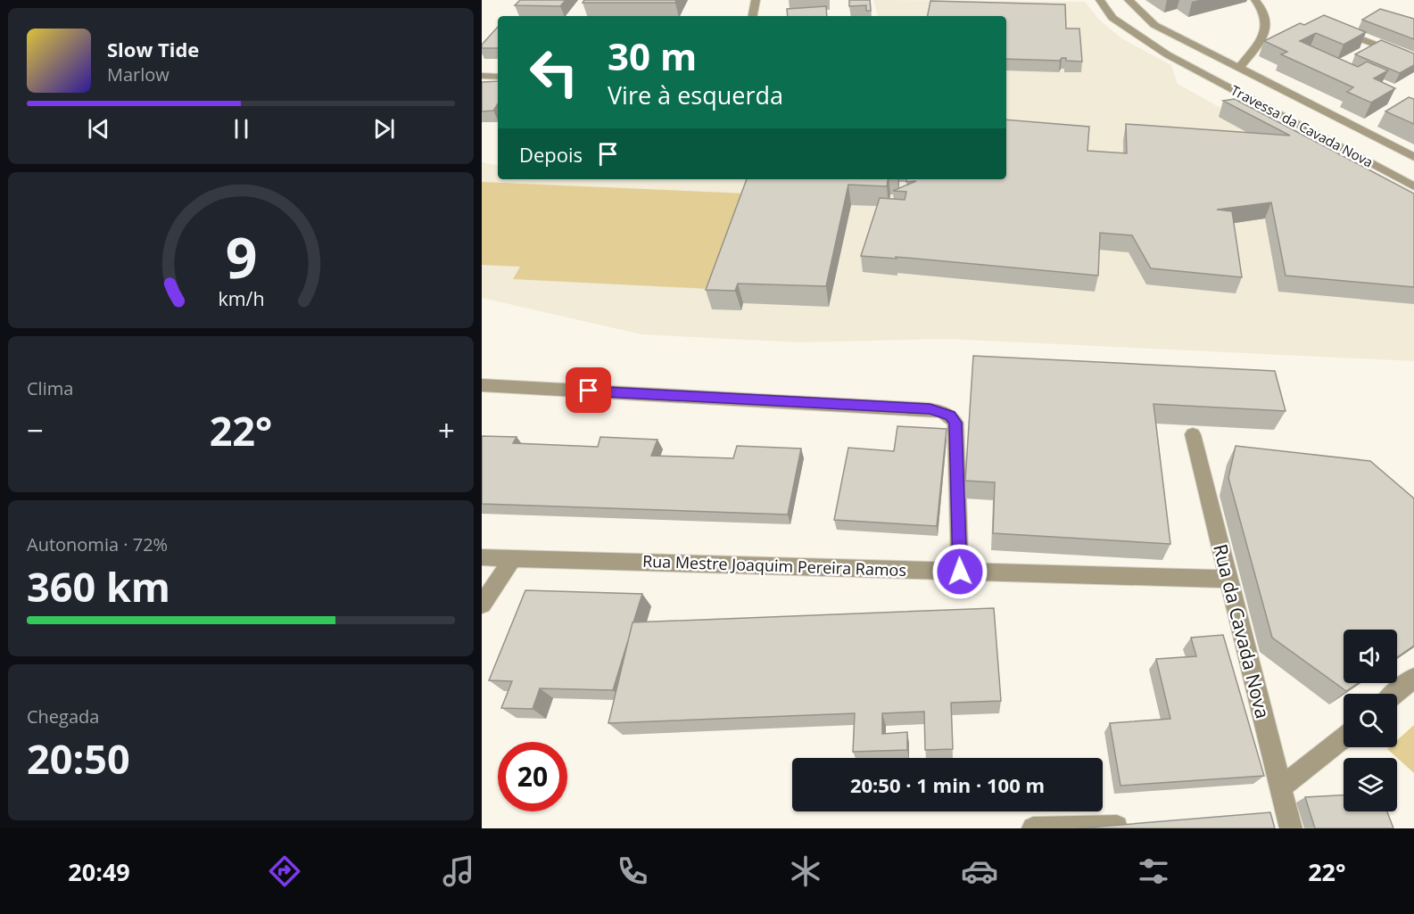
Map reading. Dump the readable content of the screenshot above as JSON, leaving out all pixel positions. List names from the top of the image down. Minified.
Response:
{"streets":{"street":["Travessa da Cavada Nova","Rua Mestre Joaquim Pereira Ramos","Rua da Cavada Nova"]},"crossings":[["Rua Mestre Joaquim Pereira Ramos","Rua da Cavada Nova"]],"page":{"turn":["30 m","Vire à esquerda"],"song":["Slow Tide","Marlow"],"then":"Depois","tile":["Clima",["Autonomia · 72%","360 km"],["Chegada","20:50"]],"heat":["−","22°","+"],"limit":"20","trip":"20:50 · 1 min · 100 m","tabs":["20:49","22°"],"gauge":["9","km/h"]}}
